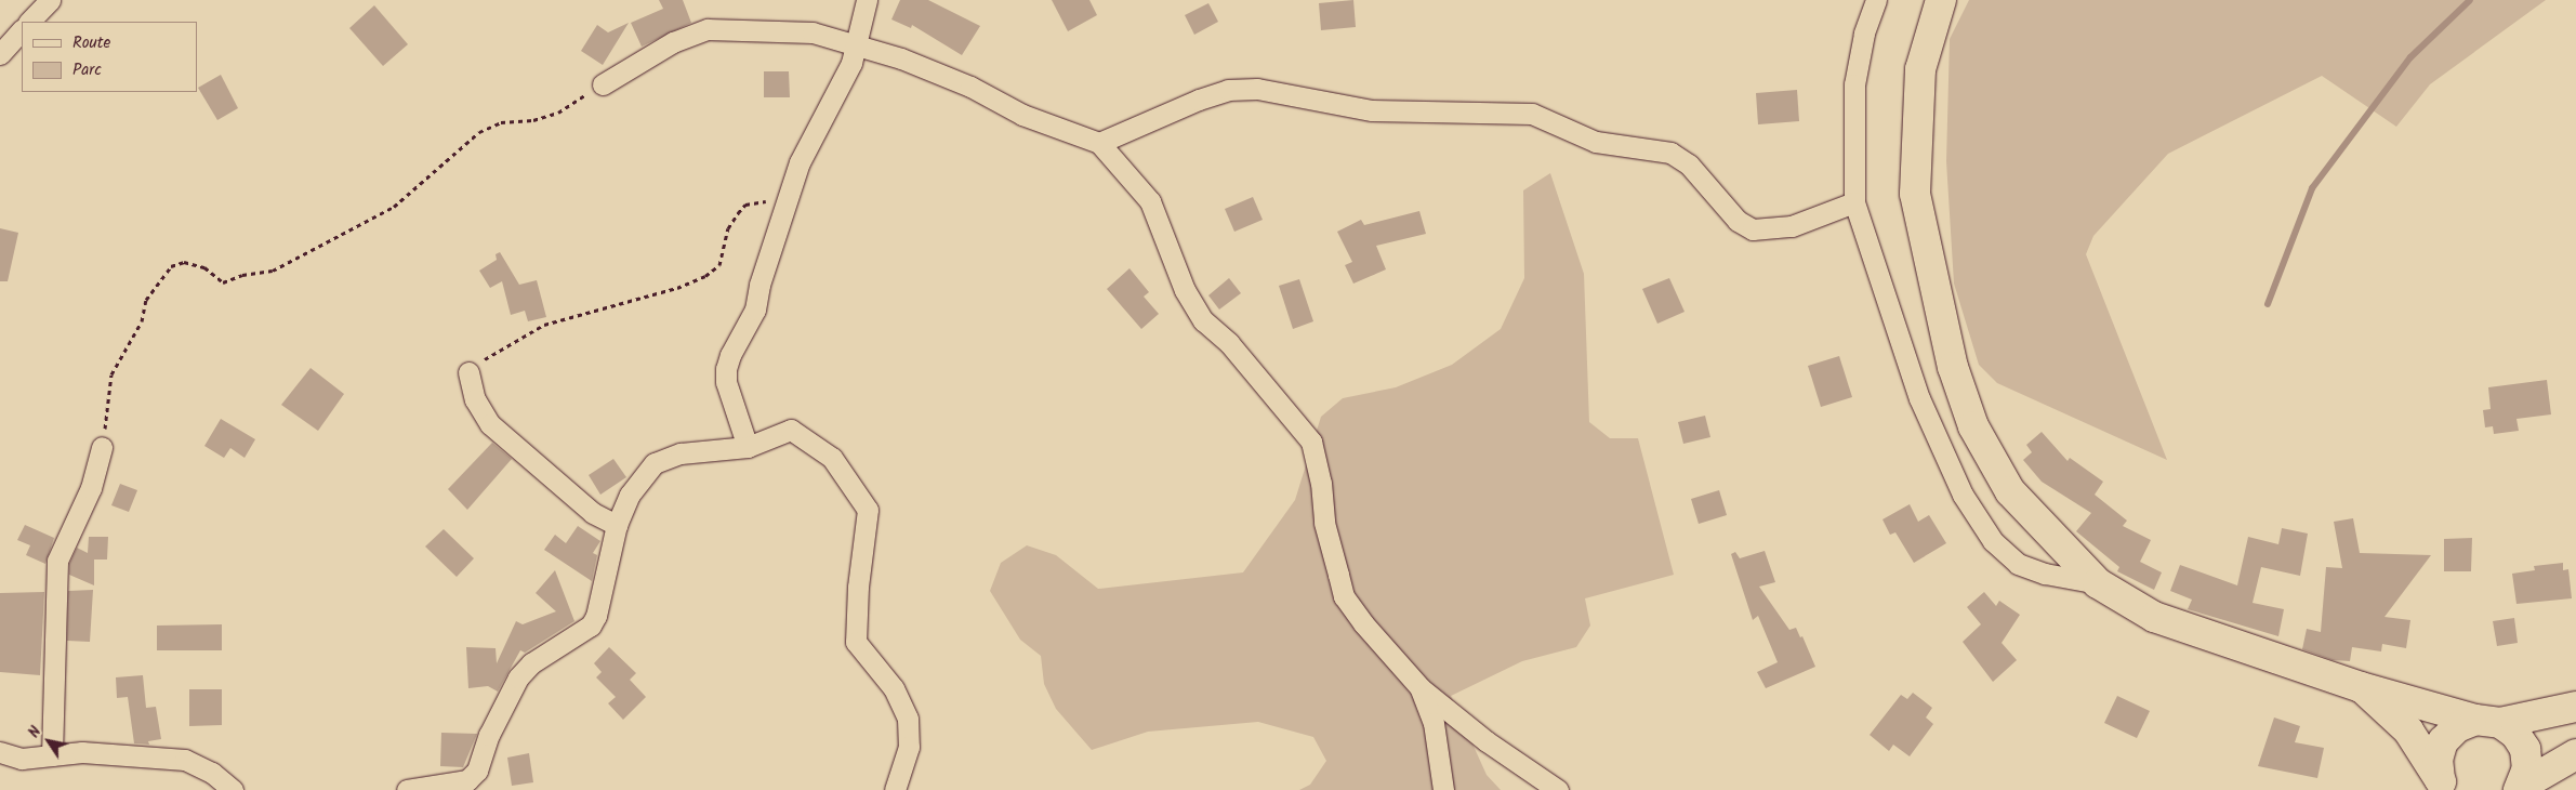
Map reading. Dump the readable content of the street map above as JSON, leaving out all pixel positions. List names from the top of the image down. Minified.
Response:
{"legend":["Route","Parc"],"north":"top left"}
